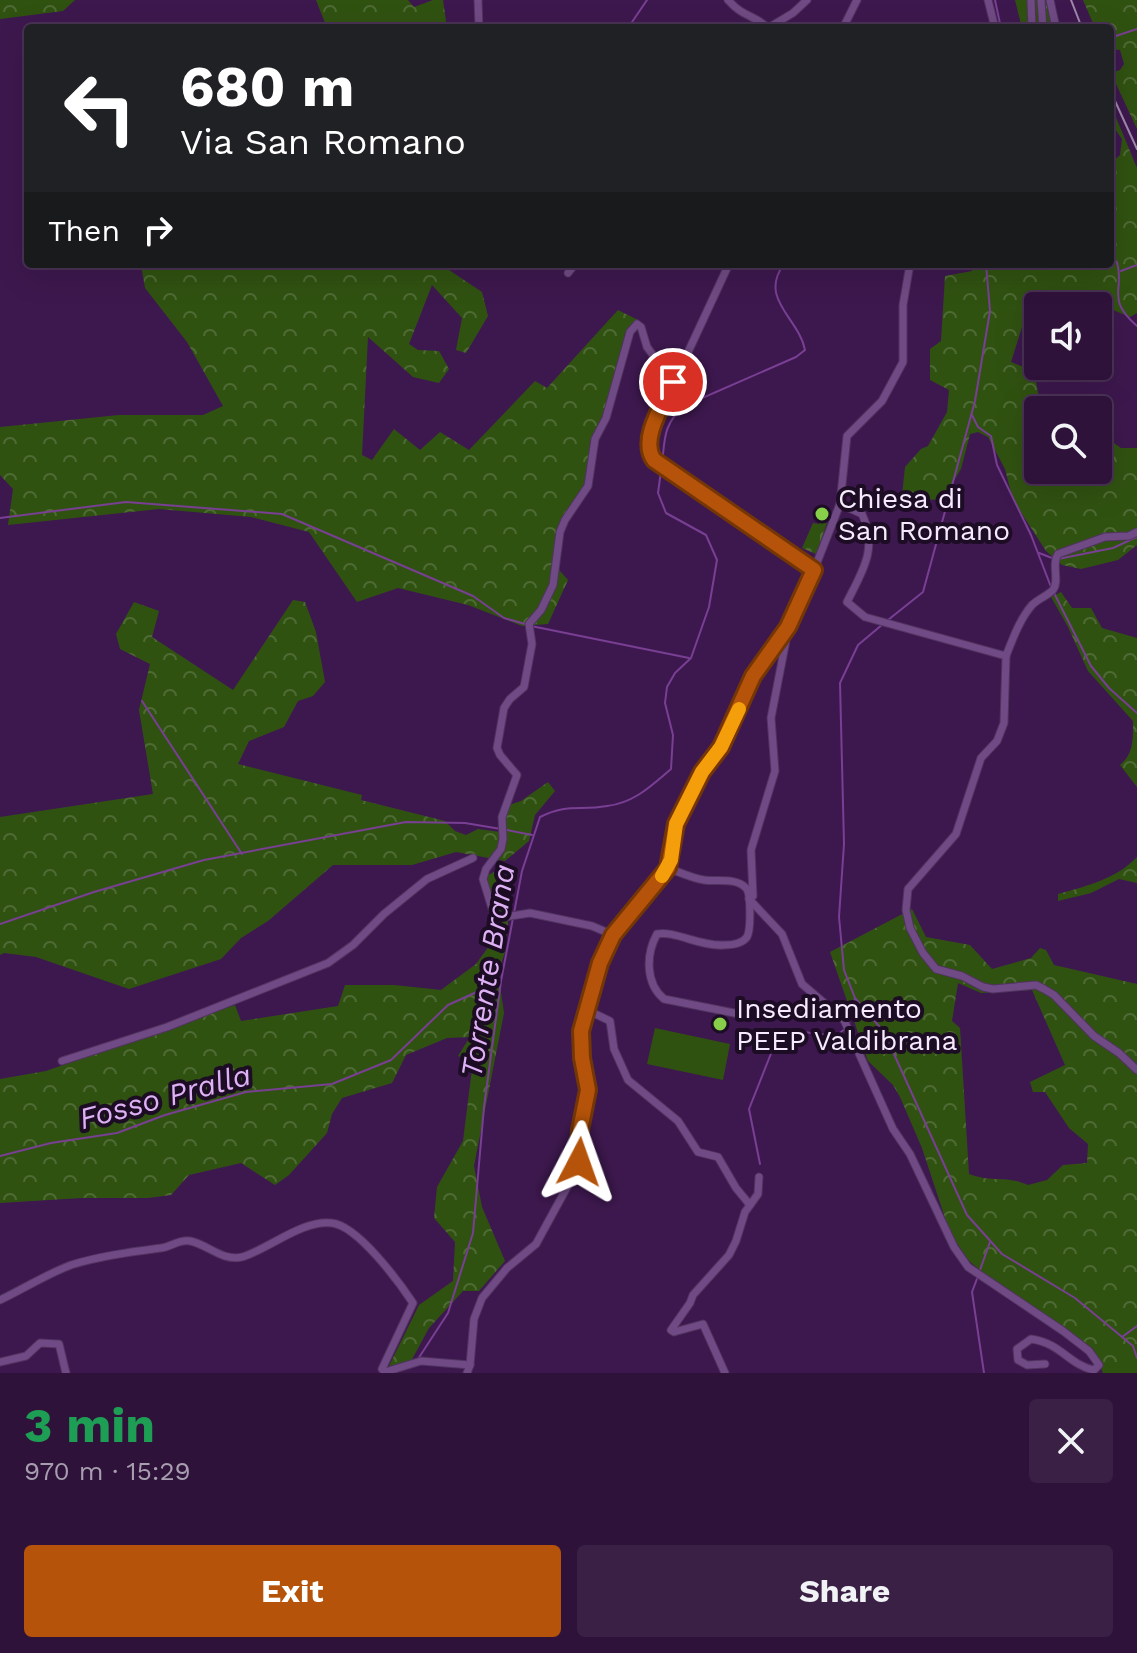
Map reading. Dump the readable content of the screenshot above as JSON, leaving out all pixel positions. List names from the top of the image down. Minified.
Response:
{"water":["Torrente Brana","Fosso Pralla"],"places":["Chiesa di San Romano","Insediamento PEEP Valdibrana"],"page":{"turn":["680 m","Via San Romano"],"then":"Then","heading":["3 min","970 m · 15:29"],"buttons":["Exit","Share"]}}
